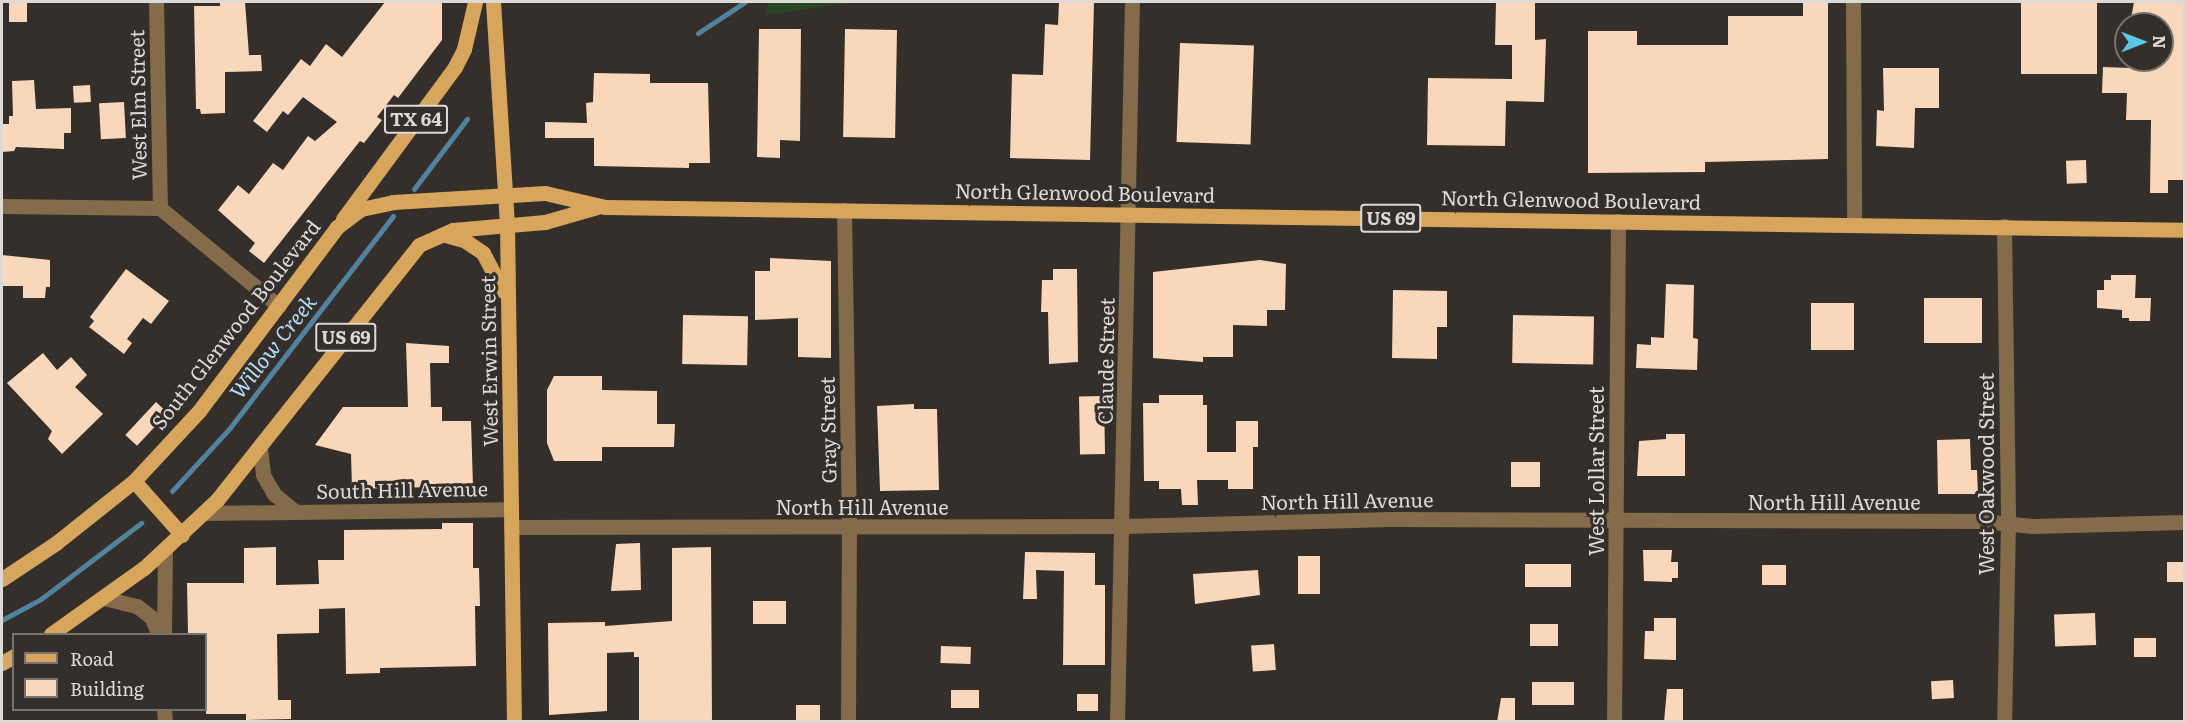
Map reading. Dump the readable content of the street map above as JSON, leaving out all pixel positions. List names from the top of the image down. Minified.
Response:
{"streets":{"main road":["TX 64","North Glenwood Boulevard","US 69","South Glenwood Boulevard","West Erwin Street"],"street":["West Elm Street","Claude Street","Gray Street","West Lollar Street","West Oakwood Street","South Hill Avenue","North Hill Avenue"]},"crossings":[["TX 64","South Glenwood Boulevard"],["North Glenwood Boulevard","US 69"],["North Glenwood Boulevard","South Glenwood Boulevard"],["North Glenwood Boulevard","West Erwin Street"],["North Glenwood Boulevard","Claude Street"],["North Glenwood Boulevard","Gray Street"],["North Glenwood Boulevard","West Lollar Street"],["North Glenwood Boulevard","West Oakwood Street"],["US 69","West Erwin Street"],["US 69","South Hill Avenue"],["South Glenwood Boulevard","West Erwin Street"],["West Erwin Street","South Hill Avenue"],["West Erwin Street","North Hill Avenue"],["Claude Street","North Hill Avenue"],["Gray Street","North Hill Avenue"],["West Lollar Street","North Hill Avenue"],["West Oakwood Street","North Hill Avenue"]],"water":["Willow Creek"],"legend":["Road","Building"],"north":"right"}
